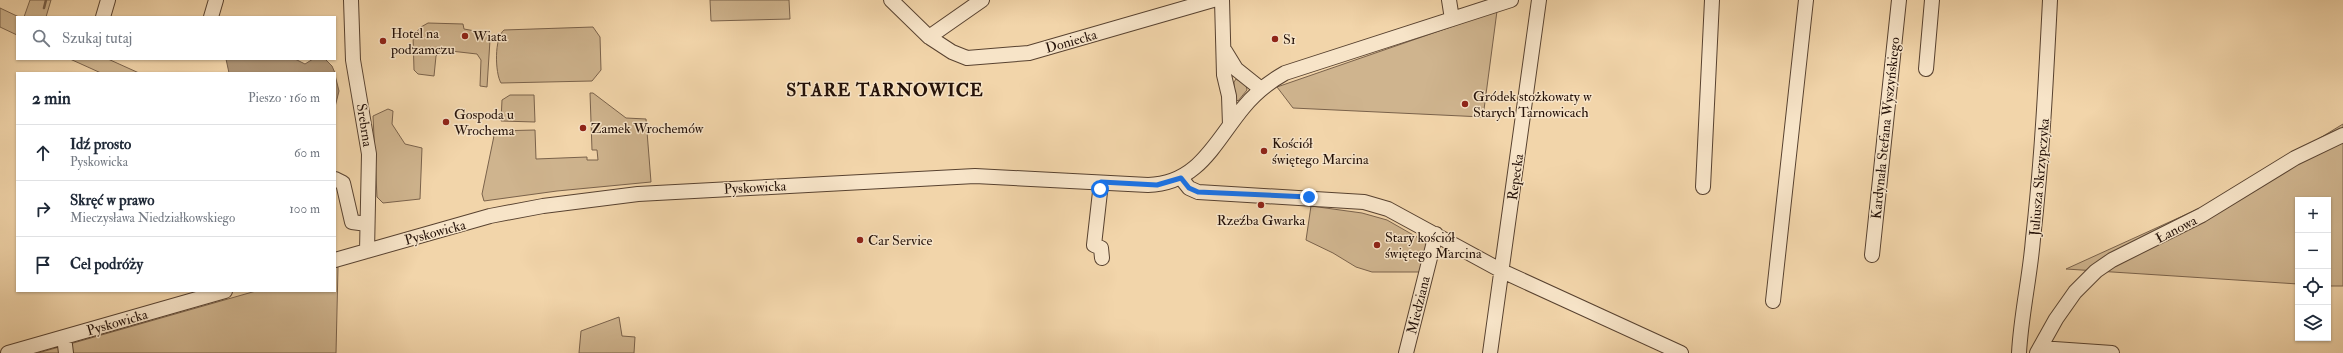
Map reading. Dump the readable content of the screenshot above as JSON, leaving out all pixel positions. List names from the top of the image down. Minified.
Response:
{"streets":{"street":["Doniecka","Srebrna","Kardynała Stefana Wyszyńskiego","Repecka","Juliusza Skrzypczyka","Pyskowicka","Łanowa","Miedziana"]},"crossings":[["Srebrna","Pyskowicka"]],"districts":["STARE TARNOWICE"],"places":["Wiata","S1","Hotel na podzamczu","Gródek stożkowaty w Starych Tarnowicach","Gospoda u Wrochema","Zamek Wrochemów","Kościół świętego Marcina","Rzeźba Gwarka","Car Service","Stary kościół świętego Marcina"],"page":{"search":"Szukaj tutaj","heading":["2 min","Pieszo · 160 m"],"list":[["Idź prosto","Pyskowicka","60 m"],["Skręć w prawo","Mieczysława Niedziałkowskiego","100 m"],"Cel podróży"],"map_buttons":["+","−"]}}
